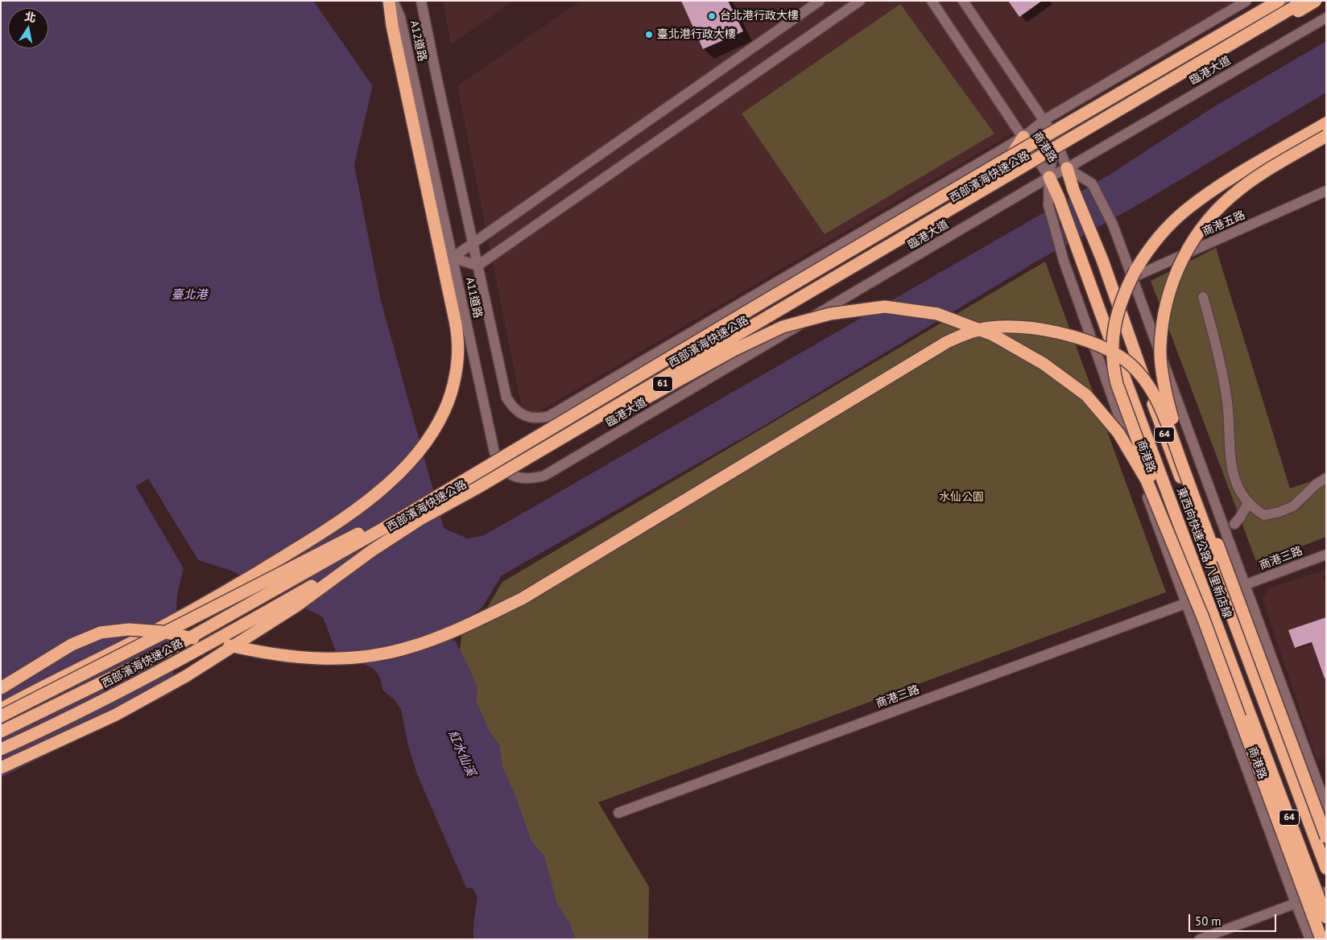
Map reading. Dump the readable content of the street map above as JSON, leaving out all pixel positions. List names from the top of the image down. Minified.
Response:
{"streets":{"highway":["西部濱海快速公路","61","64","東西向快速公路 八里新店線"],"street":["A12道路","臨港大道","商港路","商港五路","A11道路","商港三路"]},"crossings":[["A12道路","A11道路"],["臨港大道","商港路"],["臨港大道","A11道路"],["臨港大道","東西向快速公路 八里新店線"],["商港路","商港五路"],["商港路","A11道路"],["商港路","東西向快速公路 八里新店線"],["商港路","商港三路"]],"water":["臺北港","紅水仙溪"],"parks":["水仙公園"],"places":["台北港行政大樓","臺北港行政大樓"],"scale_bar":"50 m","north":"top"}
